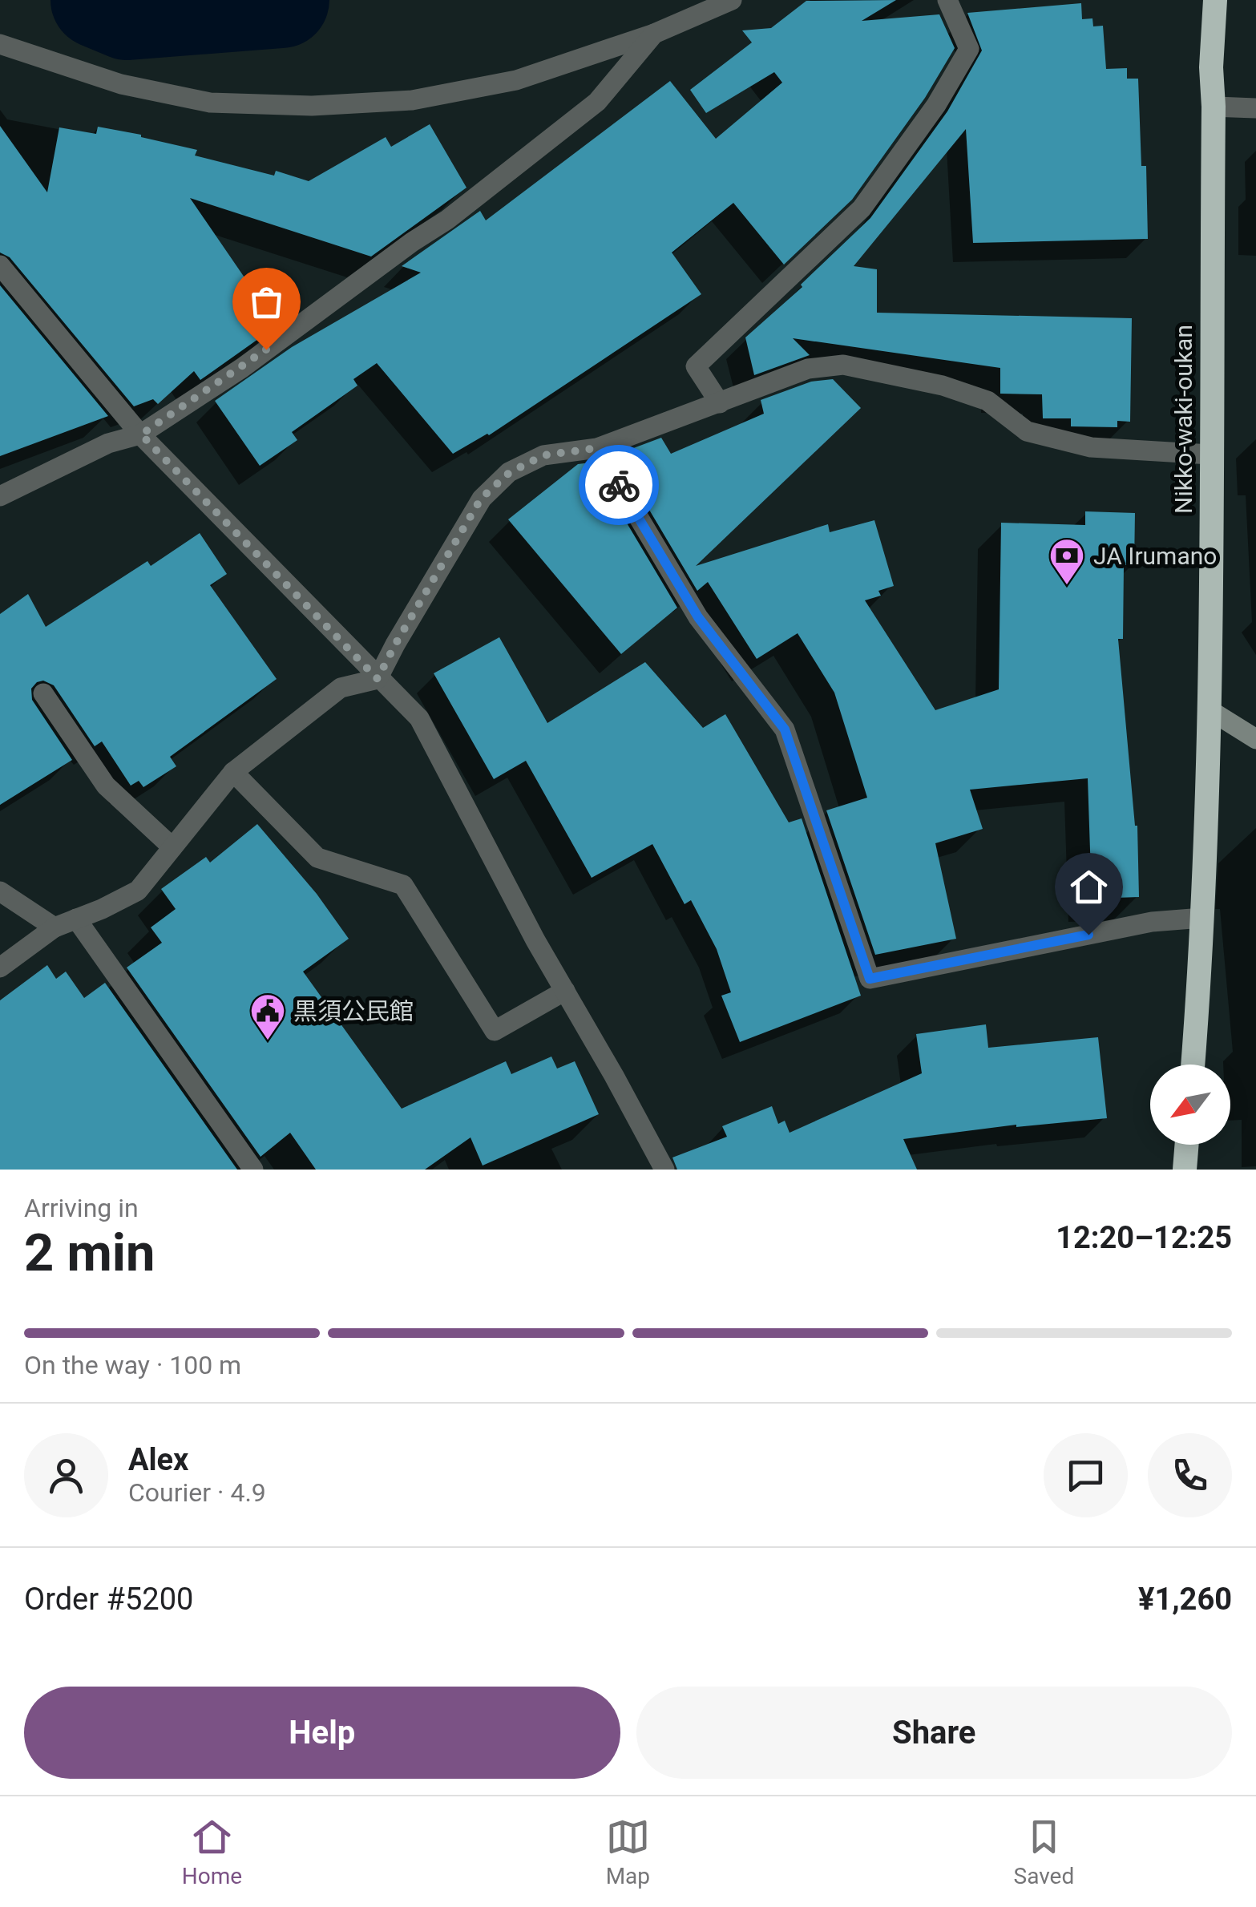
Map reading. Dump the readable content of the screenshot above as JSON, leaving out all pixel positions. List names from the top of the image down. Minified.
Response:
{"streets":{"highway":["Nikko-waki-oukan"]},"places":{"bank":["JA Irumano"],"public building":["黒須公民館"]},"north":"bottom left","page":{"heading":["2 min","Arriving in","12:20–12:25"],"panel":["Alex","Courier · 4.9","Order #5200","¥1,260"],"bar":"On the way · 100 m","buttons":["Help","Share"],"tabs":["Home","Map","Saved"]}}
